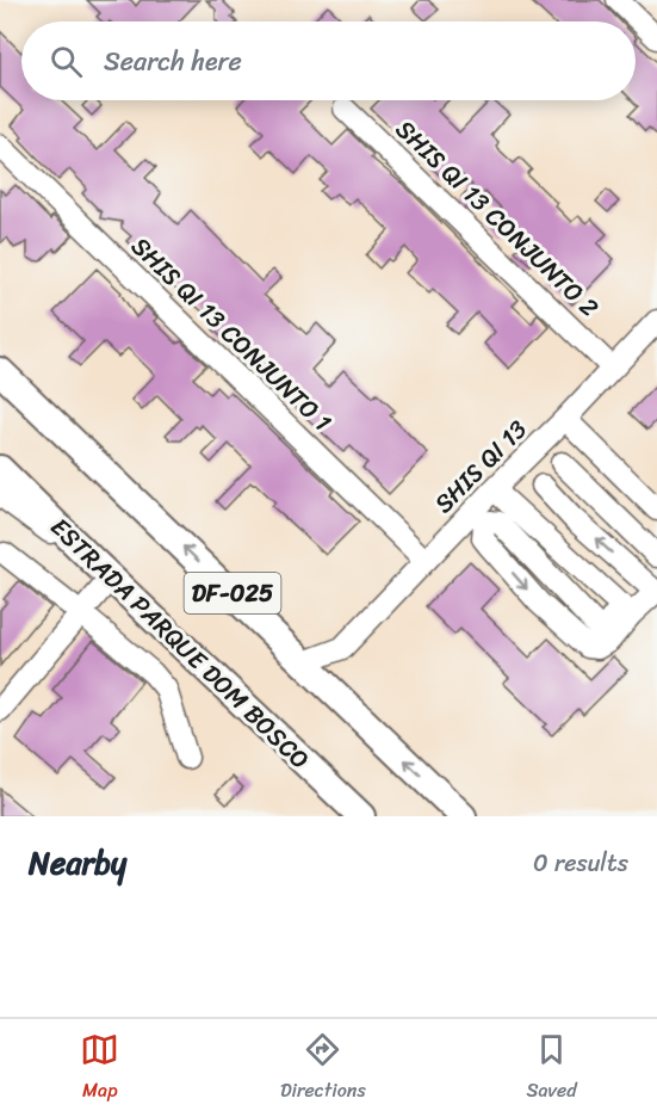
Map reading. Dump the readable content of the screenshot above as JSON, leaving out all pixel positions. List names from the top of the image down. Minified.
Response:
{"streets":{"main road":["DF-025","ESTRADA PARQUE DOM BOSCO"],"street":["SHIS QI 13 CONJUNTO 2","SHIS QI 13 CONJUNTO 1","SHIS QI 13"]},"crossings":[["SHIS QI 13 CONJUNTO 2","SHIS QI 13"],["SHIS QI 13 CONJUNTO 1","SHIS QI 13"],["SHIS QI 13","DF-025"]],"page":{"search":"Search here","heading":["Nearby","0 results"],"nav":["Map","Directions","Saved"]}}
